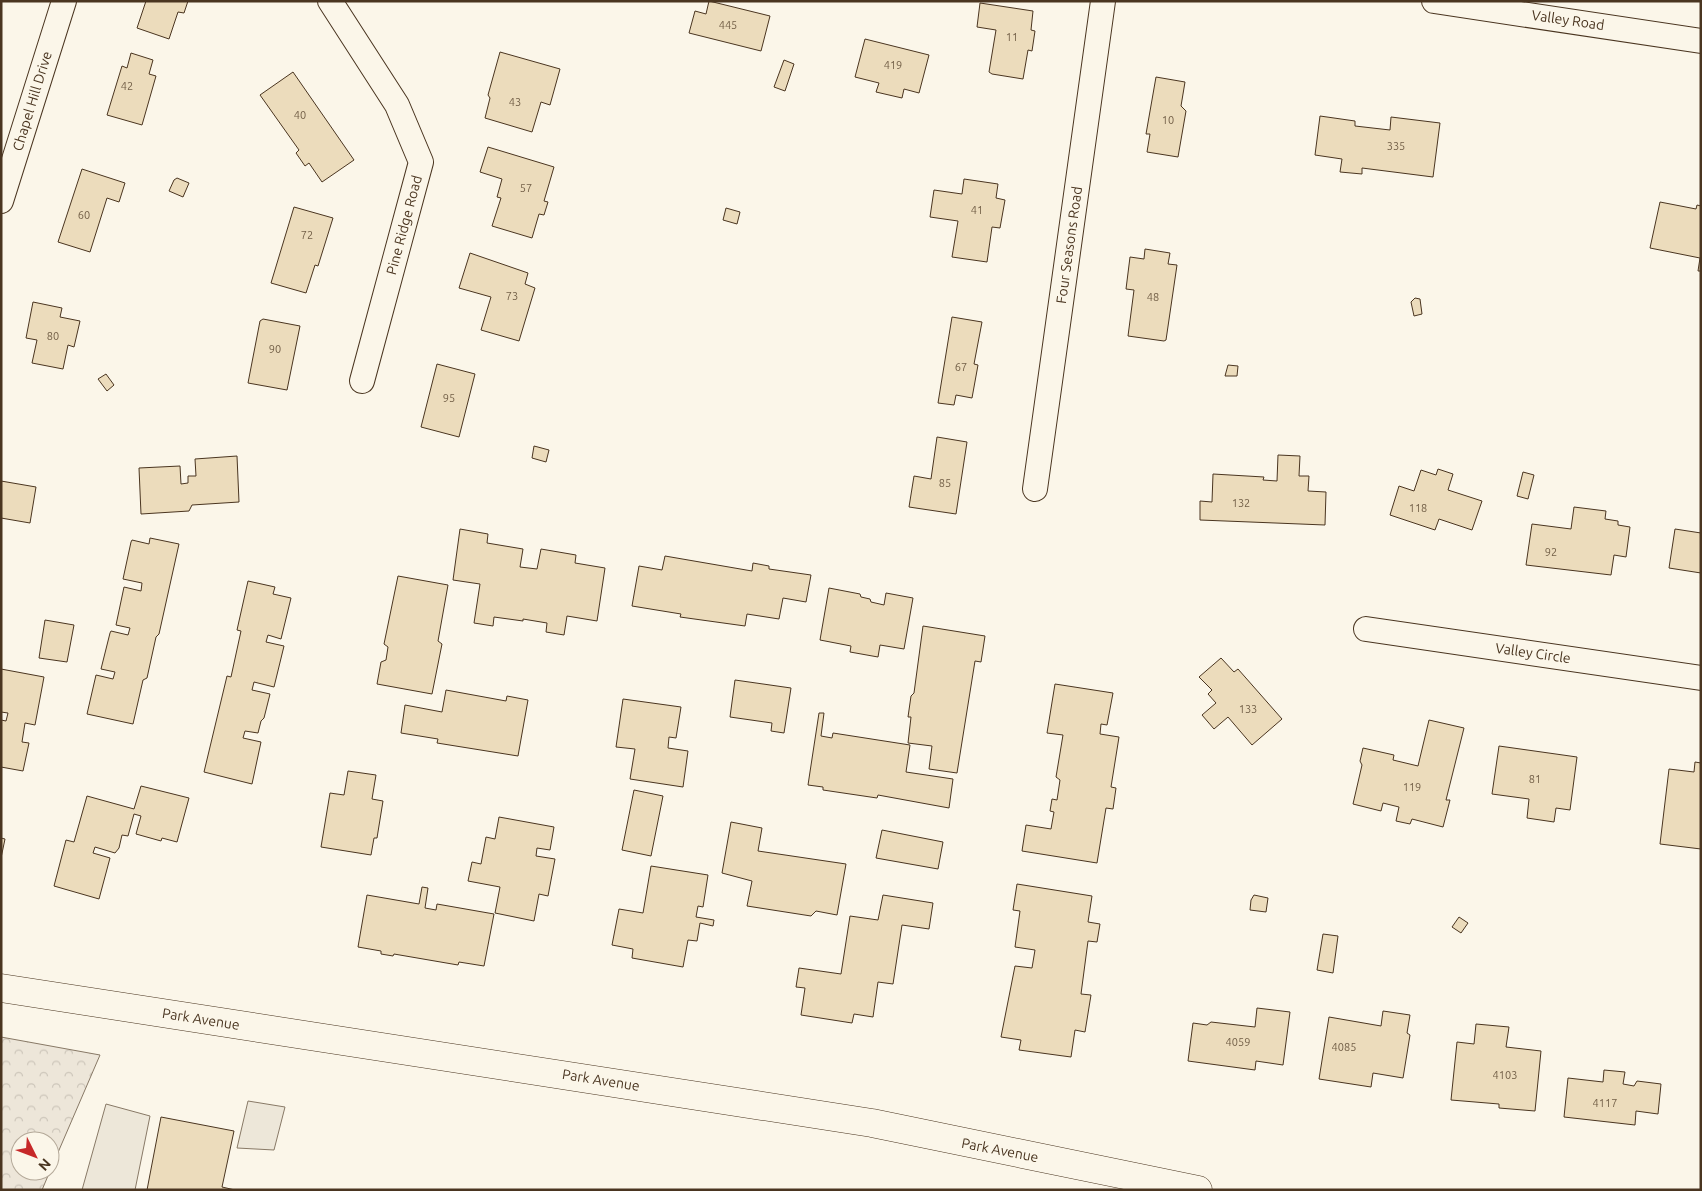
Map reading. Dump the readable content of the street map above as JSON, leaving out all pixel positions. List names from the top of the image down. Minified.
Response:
{"streets":{"main road":["Park Avenue"],"street":["Valley Road","Chapel Hill Drive","Pine Ridge Road","Four Seasons Road","Valley Circle"]},"house_numbers":["445","11","419","42","43","40","10","335","57","41","60","72","73","48","80","90","67","95","85","132","118","92","133","81","119","4059","4085","4103","4117"],"north":"bottom right"}
